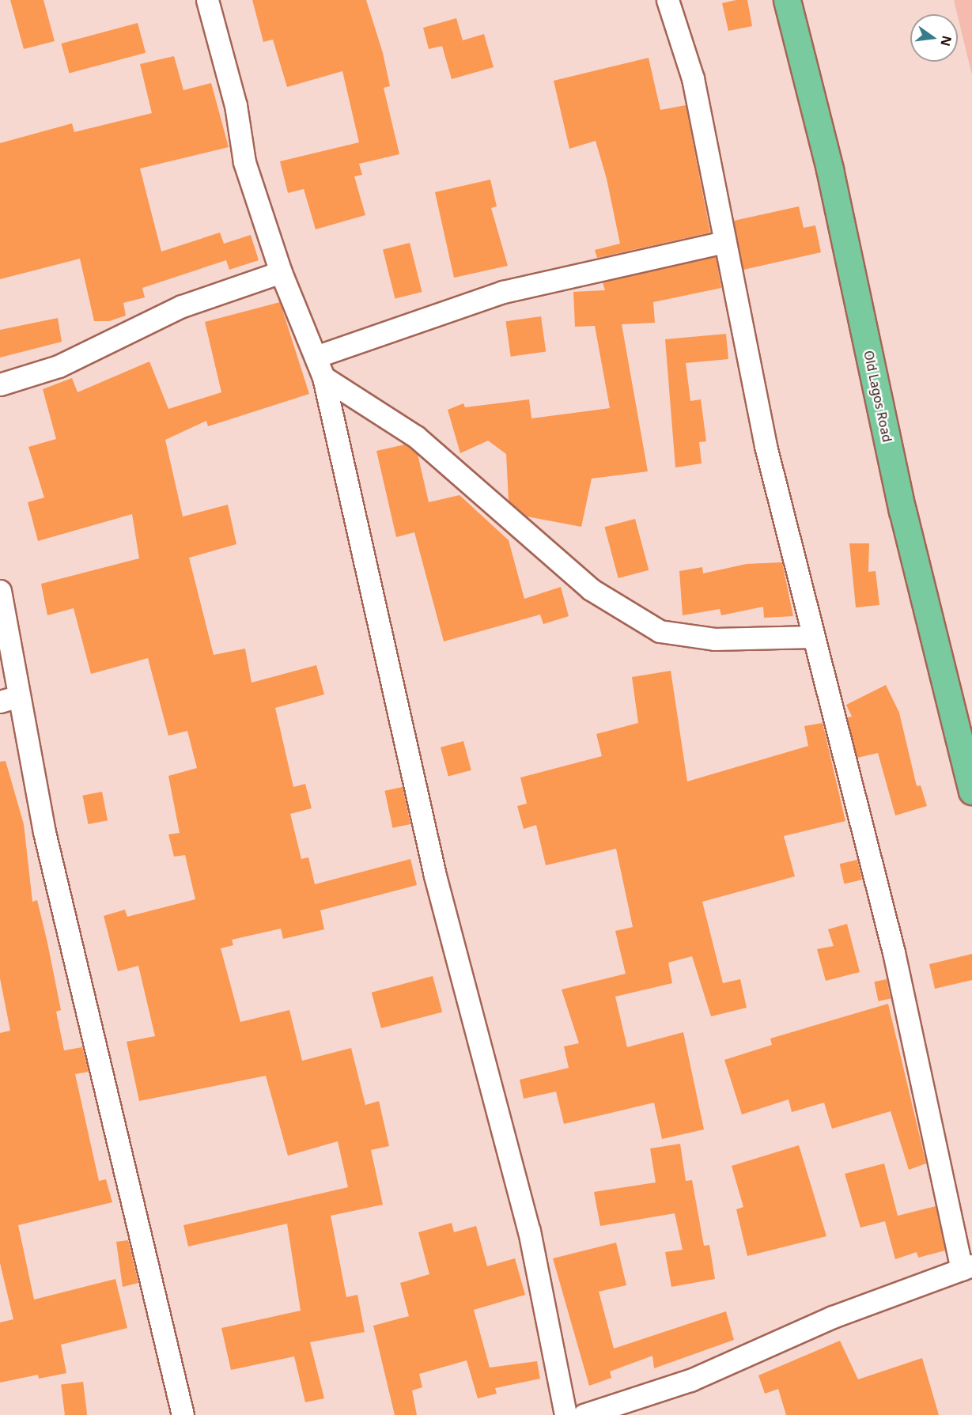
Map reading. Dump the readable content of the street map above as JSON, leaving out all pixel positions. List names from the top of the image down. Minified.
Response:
{"streets":{"main road":["Old Lagos Road"]},"north":"right"}
